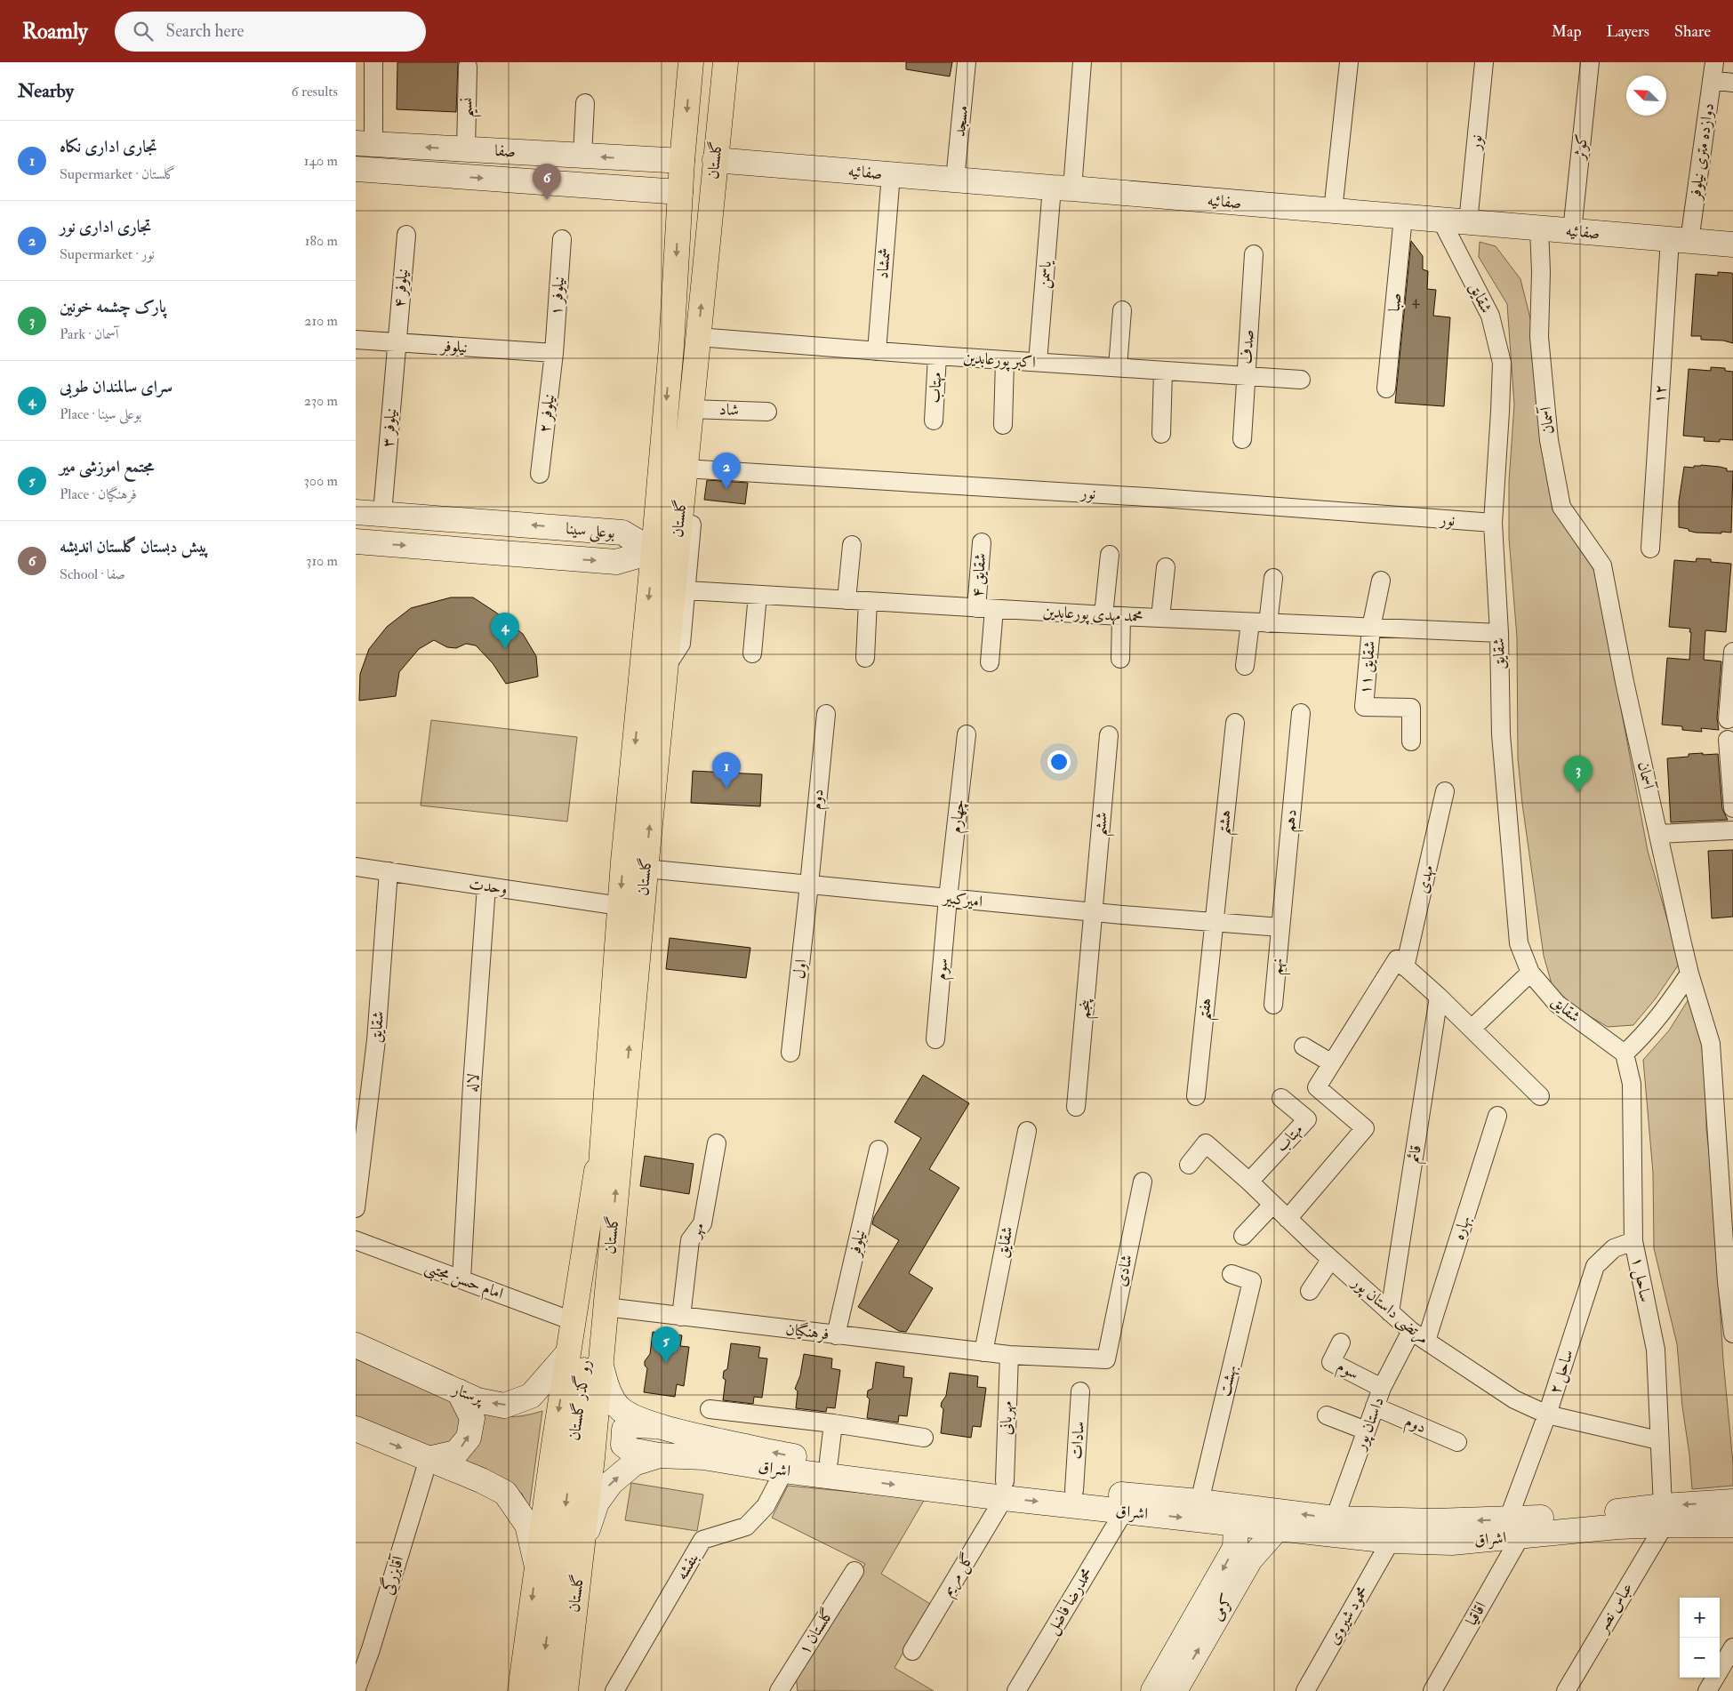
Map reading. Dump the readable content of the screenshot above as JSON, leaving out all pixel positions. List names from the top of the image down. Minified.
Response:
{"streets":{"main road":["صفا","گلستان","صفائیه","بوعلی سینا","پرستار","رو گذر گلستان","اشراق","کرمی"],"street":["نسیم","مسجد","نور","کوثر","دوازده متری نیلوفر","شمشاد","یاسمن","نیلوفر ۴","نیلوفر ۱","شقایق","صبا","نیلوفر","صدف","اکبر پورعابدین","مهتاب","۱۲","شاد","نیلوفر ۲","آسمان","نیلوفر ۳","شقایق ۴","محمد مهدی پورعابدین","شقایق ۱۱","دوم","چهارم","دهم","هشتم","ششم","مهدی","وحدت","امیرکبیر","نهم","اول","سوم","پنجم","هفتم","لاله","قائم","بهاره","مهر","شادی","ساحل ۱","امام حسن مجتبی","مرتضی داستان پور","فرهنگیان","ساحل ۲","بهشت","مهربانی","داستان پور","سادات","بنفشه","گل مریم","آقابزرگی","محمدرضا فاضل","عباس نصر","اقاقیا","محمود شیروی","گلستان ۱"]},"crossings":[["نسیم","صفا"],["مسجد","صفائیه"],["نور","گلستان"],["نور","صفائیه"],["نور","شقایق"],["کوثر","صفائیه"],["صفا","گلستان"],["دوازده متری نیلوفر","صفائیه"],["دوازده متری نیلوفر","۱۲"],["گلستان","صفائیه"],["گلستان","اکبر پورعابدین"],["گلستان","شاد"],["گلستان","بوعلی سینا"],["گلستان","وحدت"],["گلستان","امیرکبیر"],["گلستان","فرهنگیان"],["گلستان","رو گذر گلستان"],["گلستان","اشراق"],["صفائیه","شمشاد"],["صفائیه","یاسمن"],["صفائیه","شقایق"],["صفائیه","صبا"],["صفائیه","۱۲"],["صفائیه","آسمان"],["شمشاد","اکبر پورعابدین"],["یاسمن","اکبر پورعابدین"],["نیلوفر ۴","نیلوفر"],["نیلوفر ۴","نیلوفر ۳"],["نیلوفر ۱","نیلوفر"],["نیلوفر ۱","نیلوفر ۲"],["شقایق","محمد مهدی پورعابدین"],["شقایق","وحدت"],["شقایق","ساحل ۱"],["شقایق","فرهنگیان"],["نیلوفر","نیلوفر ۲"],["نیلوفر","نیلوفر ۳"],["نیلوفر","فرهنگیان"],["صدف","اکبر پورعابدین"],["اکبر پورعابدین","مهتاب"],["مهتاب","مرتضی داستان پور"],["نیلوفر ۳","بوعلی سینا"],["شقایق ۴","محمد مهدی پورعابدین"],["محمد مهدی پورعابدین","شقایق ۱۱"],["دوم","امیرکبیر"],["دوم","اول"],["دوم","داستان پور"],["چهارم","امیرکبیر"],["چهارم","سوم"],["دهم","امیرکبیر"],["دهم","نهم"],["هشتم","امیرکبیر"],["هشتم","هفتم"],["ششم","امیرکبیر"],["ششم","پنجم"],["وحدت","لاله"],["امیرکبیر","نهم"],["امیرکبیر","اول"],["امیرکبیر","سوم"],["امیرکبیر","پنجم"],["امیرکبیر","هفتم"],["سوم","داستان پور"],["لاله","امام حسن مجتبی"],["قائم","مرتضی داستان پور"],["بهاره","مرتضی داستان پور"],["بهاره","داستان پور"],["مهر","فرهنگیان"],["شادی","فرهنگیان"],["ساحل ۱","مرتضی داستان پور"],["ساحل ۱","ساحل ۲"],["ساحل ۱","اشراق"],["ساحل ۱","عباس نصر"],["مرتضی داستان پور","ساحل ۲"],["مرتضی داستان پور","داستان پور"],["فرهنگیان","مهربانی"],["ساحل ۲","اشراق"],["ساحل ۲","اقاقیا"],["بهشت","اشراق"],["مهربانی","اشراق"],["مهربانی","گل مریم"],["داستان پور","اشراق"],["سادات","اشراق"],["اشراق","بنفشه"],["اشراق","گل مریم"],["اشراق","محمدرضا فاضل"],["اشراق","کرمی"],["اشراق","عباس نصر"],["اشراق","اقاقیا"],["اشراق","محمود شیروی"]],"one_way":["پرستار"],"house_numbers":["4"],"north":"top left","page":{"header":"Roamly","search":"Search here","nav":["Map","Layers","Share"],"heading":["Nearby","6 results"],"list":[{"mark":"1","name":"تجاری اداری نکاه","note":"Supermarket · گلستان","value":"140 m"},{"mark":"2","name":"تجاری اداری نور","note":"Supermarket · نور","value":"180 m"},{"mark":"3","name":"پارک چشمه خونین","note":"Park · آسمان","value":"210 m"},{"mark":"4","name":"سرای سالمندان طوبی","note":"Place · بوعلی سینا","value":"230 m"},{"mark":"5","name":"مجتمع اموزشی میر","note":"Place · فرهنگیان","value":"300 m"},{"mark":"6","name":"پیش دبستان گلستان اندیشه","note":"School · صفا","value":"310 m"}],"pins":["6","2","4","1","3","5"],"map_buttons":["+","−"]}}
